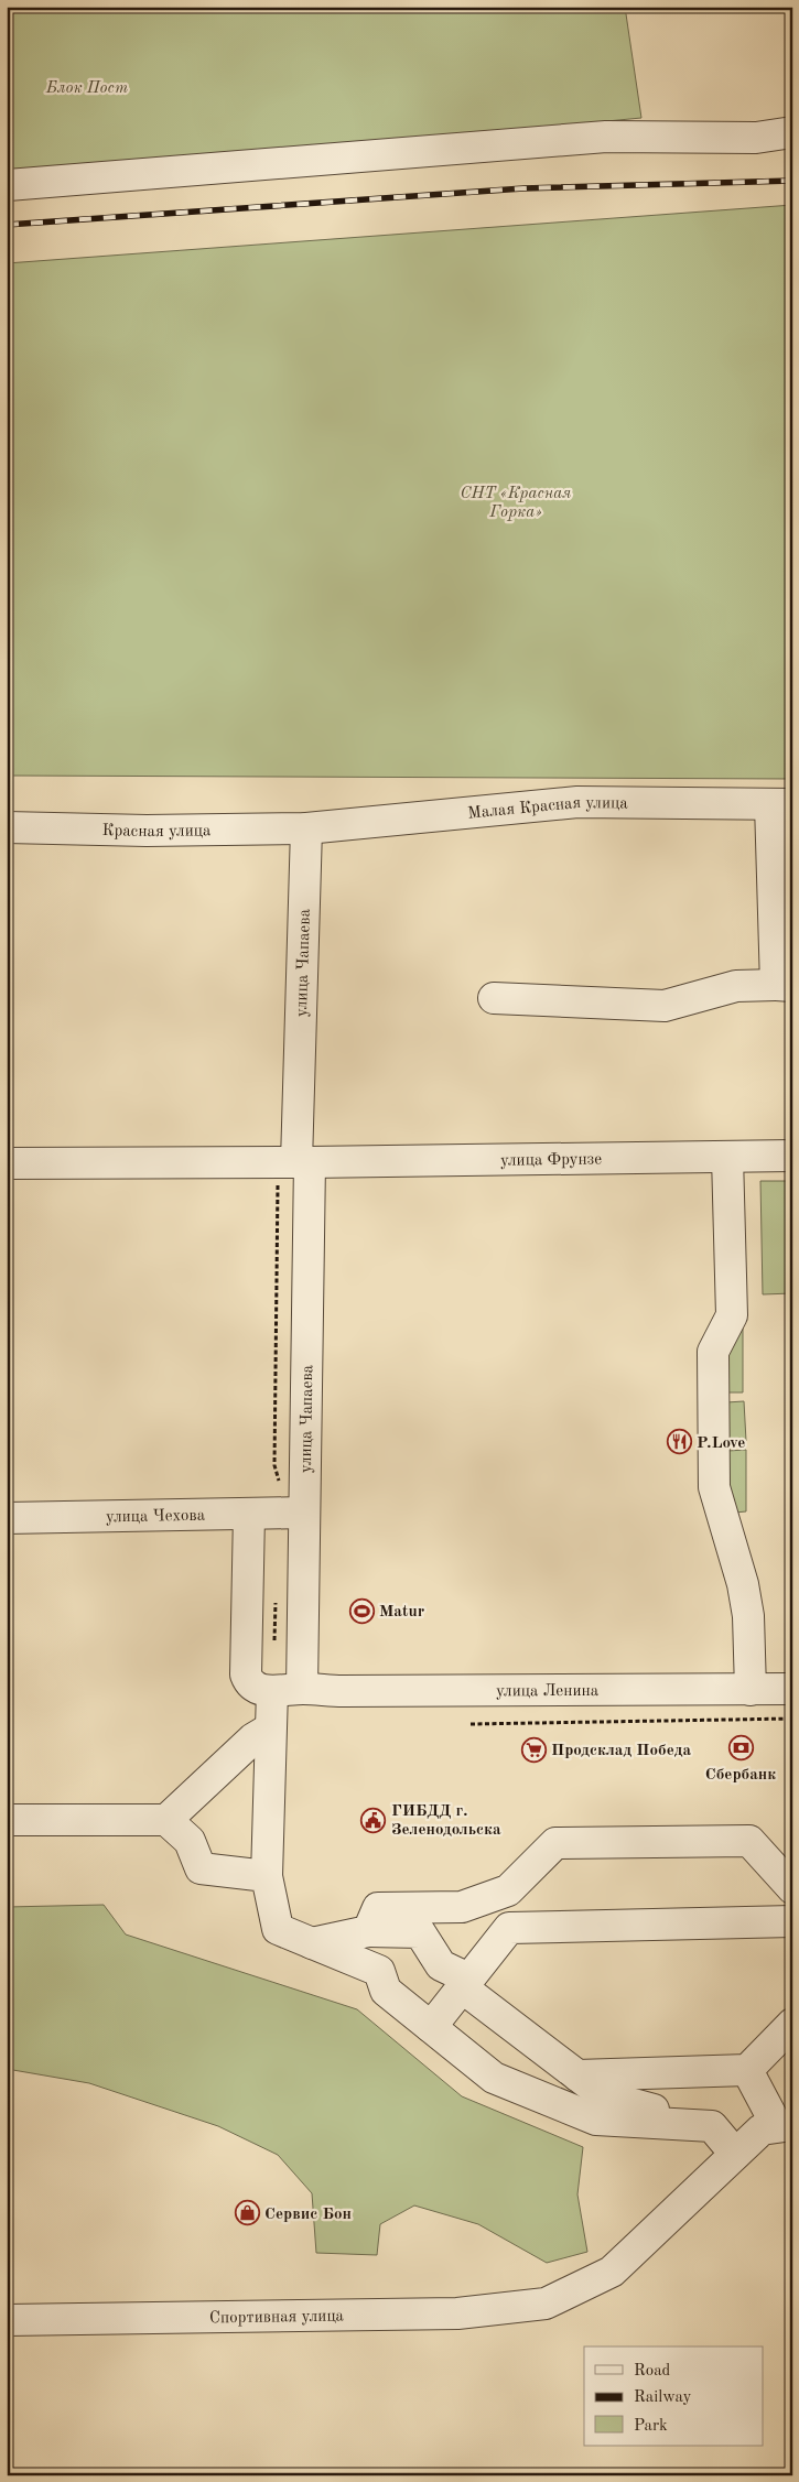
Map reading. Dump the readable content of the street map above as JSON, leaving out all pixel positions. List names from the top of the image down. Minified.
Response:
{"streets":{"street":["Малая Красная улица","Красная улица","улица Чапаева","улица Фрунзе","улица Чехова","улица Ленина","Спортивная улица"]},"crossings":[["Малая Красная улица","Красная улица"],["Малая Красная улица","улица Чапаева"],["Красная улица","улица Чапаева"],["улица Чапаева","улица Фрунзе"],["улица Чапаева","улица Чехова"],["улица Чапаева","улица Ленина"]],"parks":["Блок Пост","СНТ «Красная Горка»"],"places":{"restaurant":["P.Love"],"sports":["Matur"],"bank":["Сбербанк"],"supermarket":["Продсклад Победа"],"public building":["ГИБДД г. Зеленодольска"],"shop":["Сервис Бон"]},"legend":["Road","Railway","Park"]}
